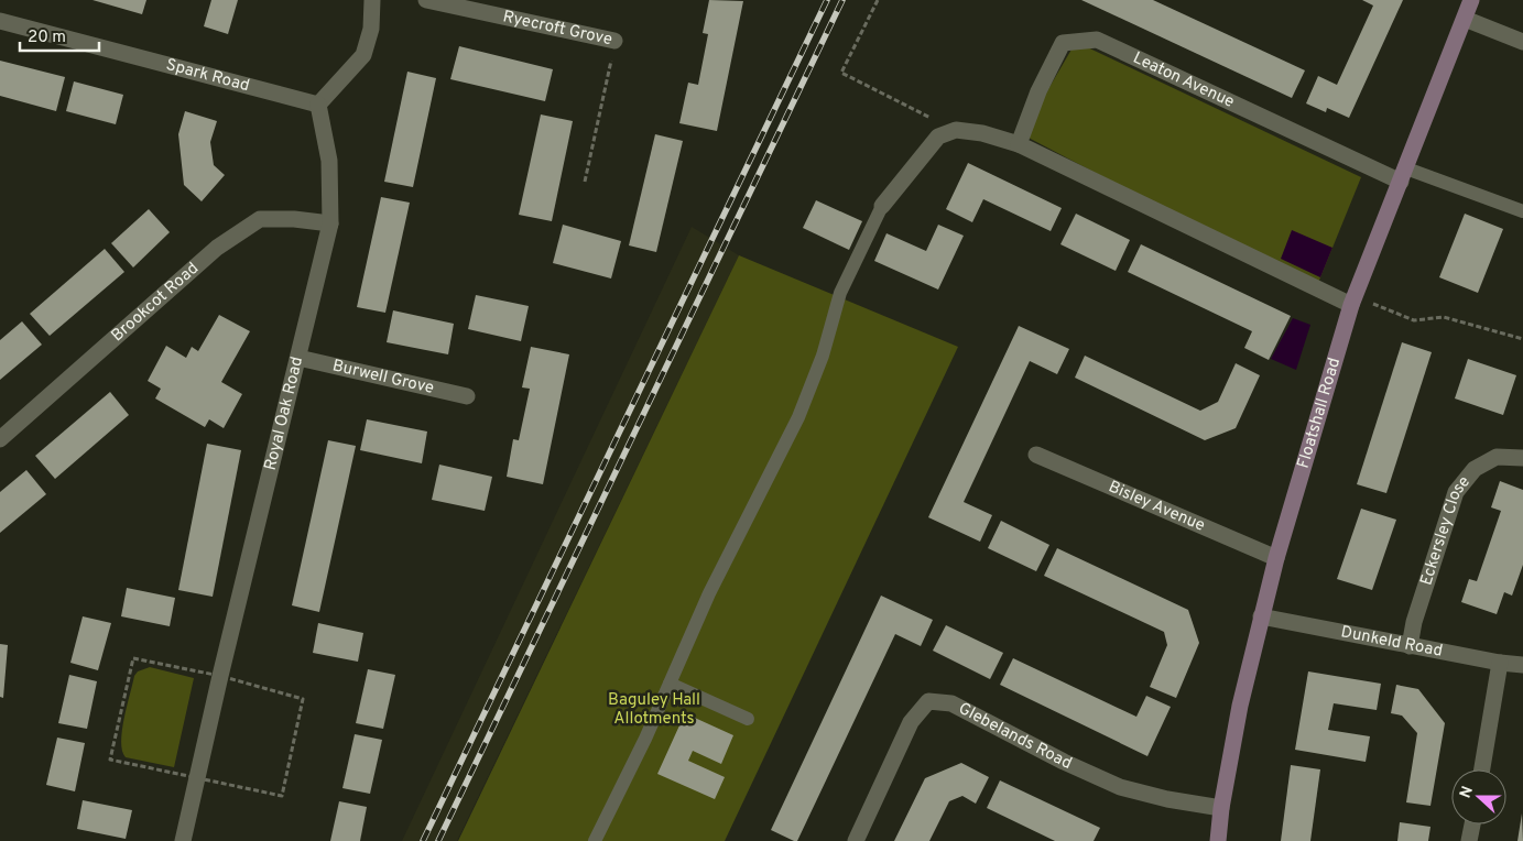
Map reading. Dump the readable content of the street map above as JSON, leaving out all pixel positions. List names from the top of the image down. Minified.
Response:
{"streets":{"street":["Ryecroft Grove","Spark Road","Leaton Avenue","Brookcot Road","Burwell Grove","Floatshall Road","Royal Oak Road","Bisley Avenue","Eckersley Close","Dunkeld Road","Glebelands Road"]},"crossings":[["Spark Road","Royal Oak Road"],["Leaton Avenue","Floatshall Road"],["Brookcot Road","Royal Oak Road"],["Burwell Grove","Royal Oak Road"],["Floatshall Road","Bisley Avenue"],["Floatshall Road","Dunkeld Road"],["Floatshall Road","Glebelands Road"],["Eckersley Close","Dunkeld Road"]],"parks":["Baguley Hall Allotments"],"scale_bar":"20 m","north":"left"}
